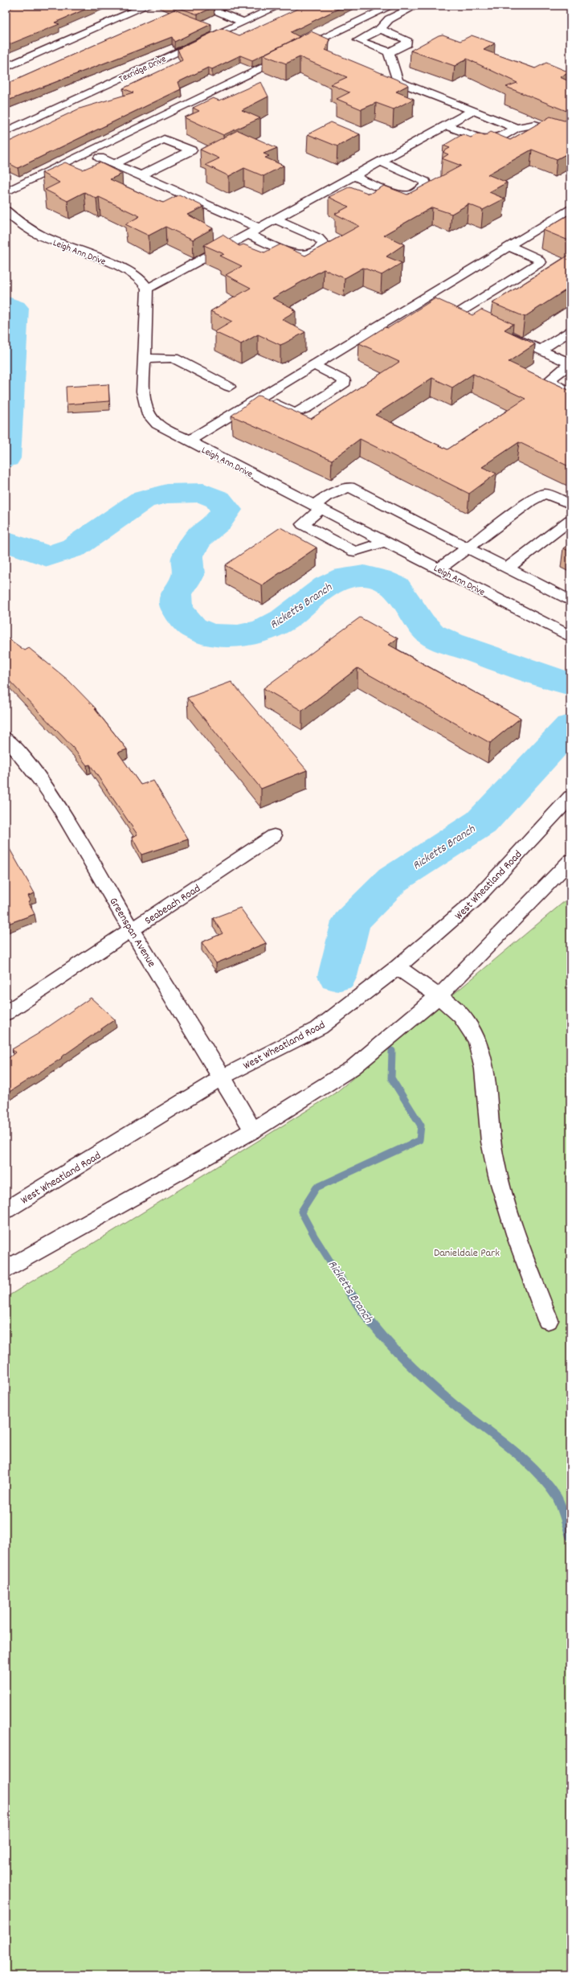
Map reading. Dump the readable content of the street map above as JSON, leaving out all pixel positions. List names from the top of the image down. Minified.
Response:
{"streets":{"street":["Texridge Drive","Leigh Ann Drive","West Wheatland Road","Seabeach Road","Greenspan Avenue"]},"crossings":[["West Wheatland Road","Greenspan Avenue"],["Seabeach Road","Greenspan Avenue"]],"water":["Ricketts Branch"],"parks":["Danieldale Park"]}
